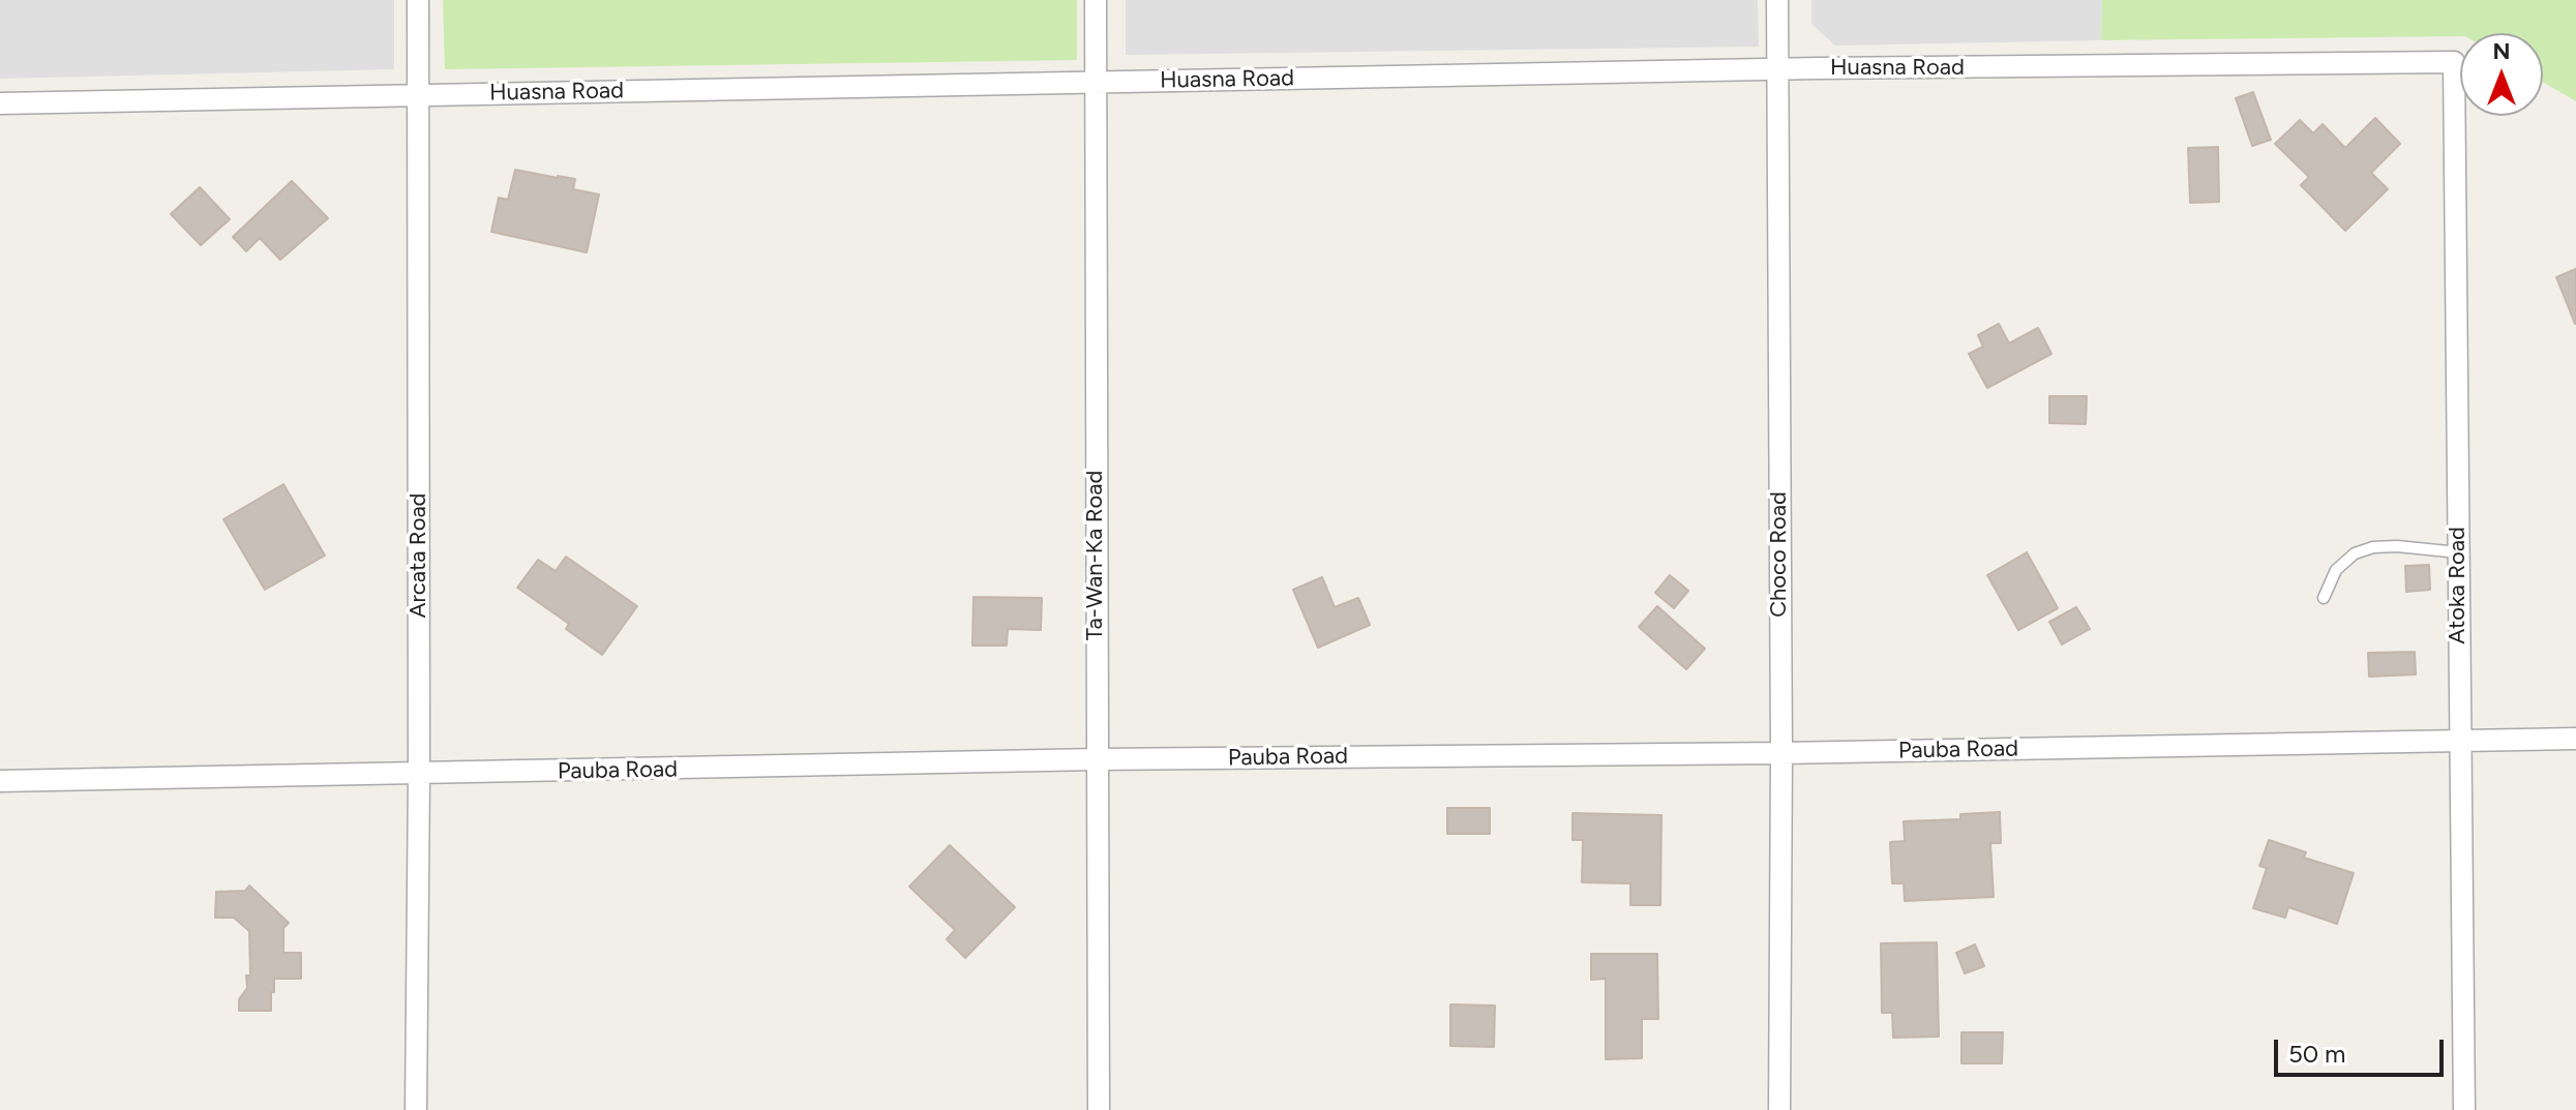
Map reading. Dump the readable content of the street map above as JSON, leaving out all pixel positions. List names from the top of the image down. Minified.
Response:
{"streets":{"street":["Huasna Road","Choco Road","Arcata Road","Ta-Wan-Ka Road","Atoka Road","Pauba Road"]},"crossings":[["Huasna Road","Choco Road"],["Huasna Road","Arcata Road"],["Huasna Road","Ta-Wan-Ka Road"],["Huasna Road","Atoka Road"],["Choco Road","Pauba Road"],["Arcata Road","Pauba Road"],["Ta-Wan-Ka Road","Pauba Road"],["Atoka Road","Pauba Road"]],"scale_bar":"50 m","north":"top"}
